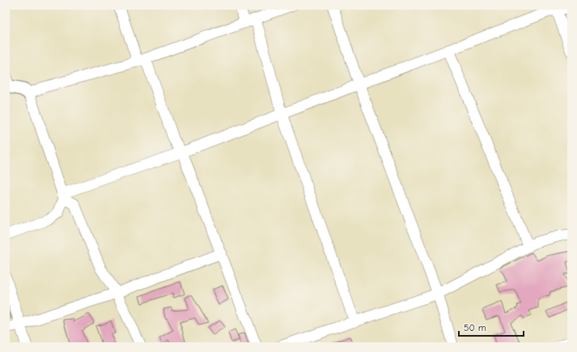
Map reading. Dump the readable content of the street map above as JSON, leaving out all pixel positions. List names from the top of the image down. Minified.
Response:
{"scale_bar":"50 m"}
